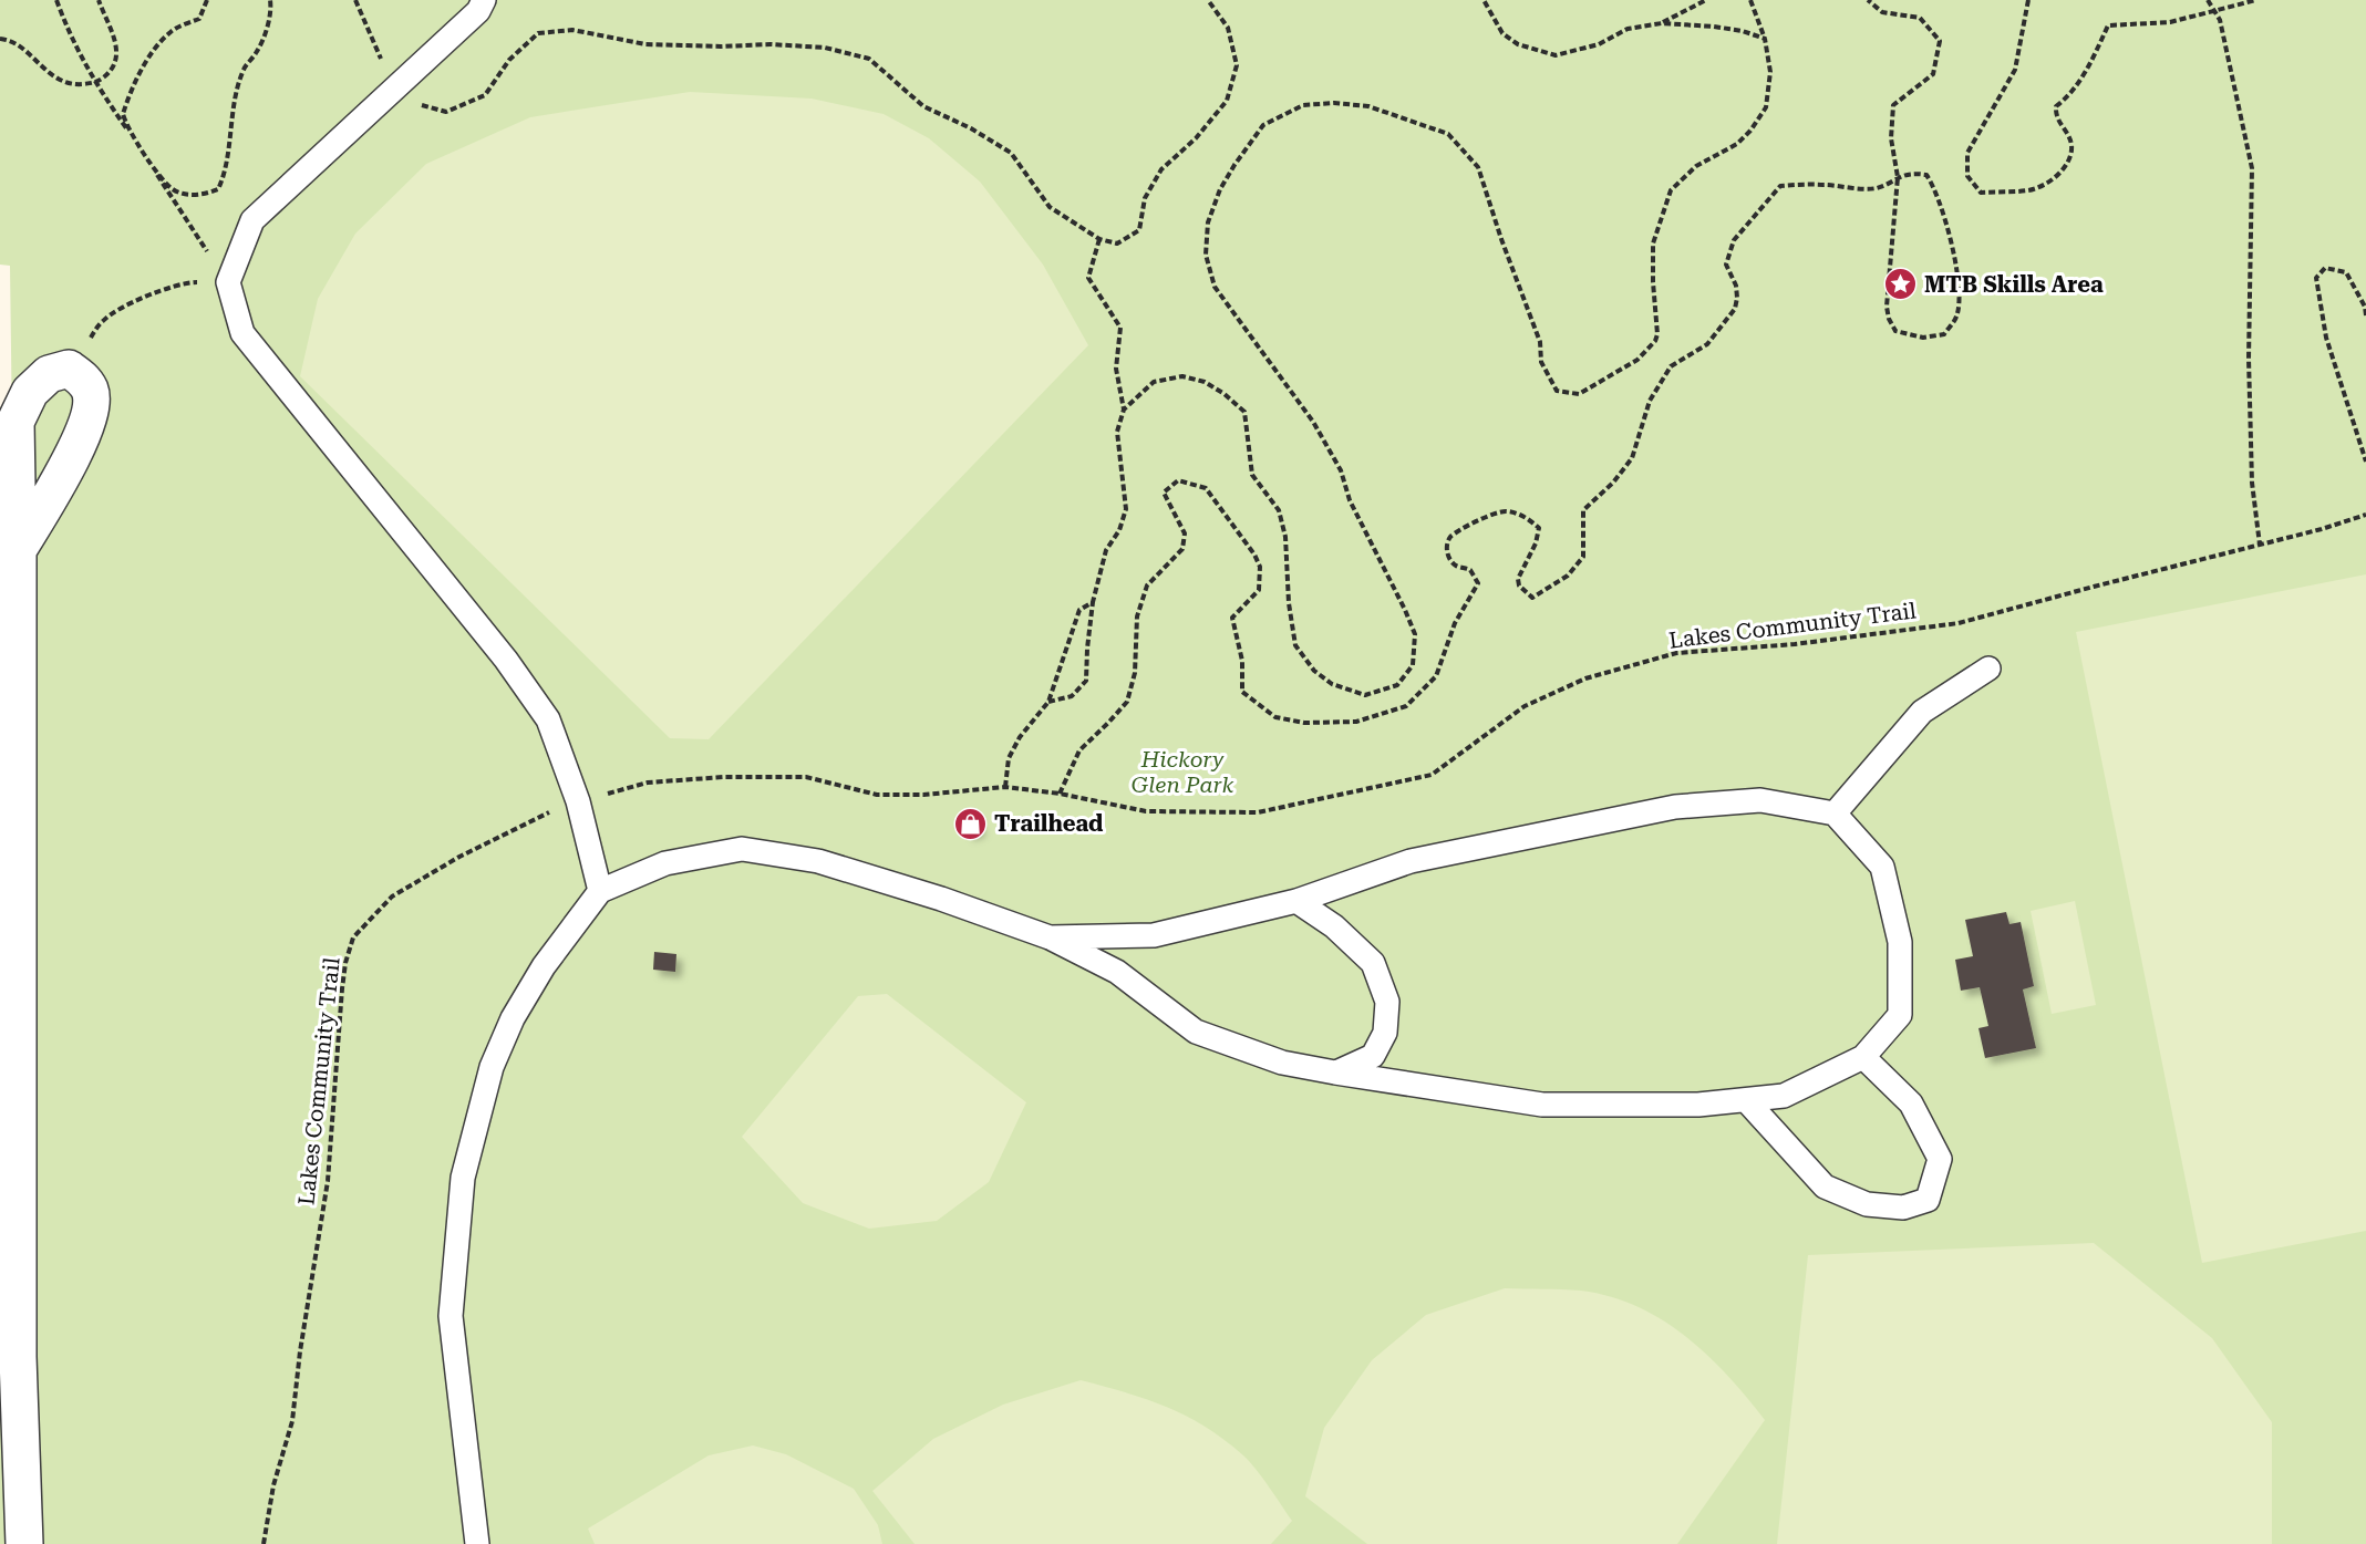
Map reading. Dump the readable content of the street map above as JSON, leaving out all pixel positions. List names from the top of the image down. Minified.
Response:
{"streets":{"path":["Lakes Community Trail"]},"parks":["Hickory Glen Park"],"places":{"place":["MTB Skills Area"],"shop":["Trailhead"]}}
